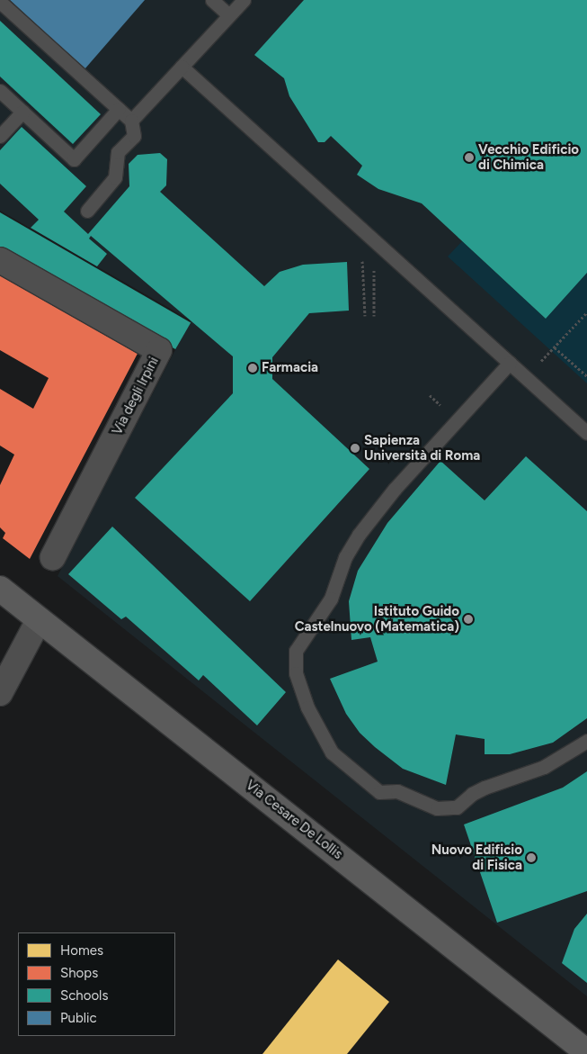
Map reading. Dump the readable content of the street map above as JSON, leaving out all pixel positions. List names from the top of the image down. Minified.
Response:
{"streets":{"main road":["Via Cesare De Lollis"],"street":["Via degli Irpini"]},"places":["Vecchio Edificio di Chimica","Farmacia","Sapienza Università di Roma","Istituto Guido Castelnuovo (Matematica)","Nuovo Edificio di Fisica"],"legend":["Homes","Shops","Schools","Public"]}
